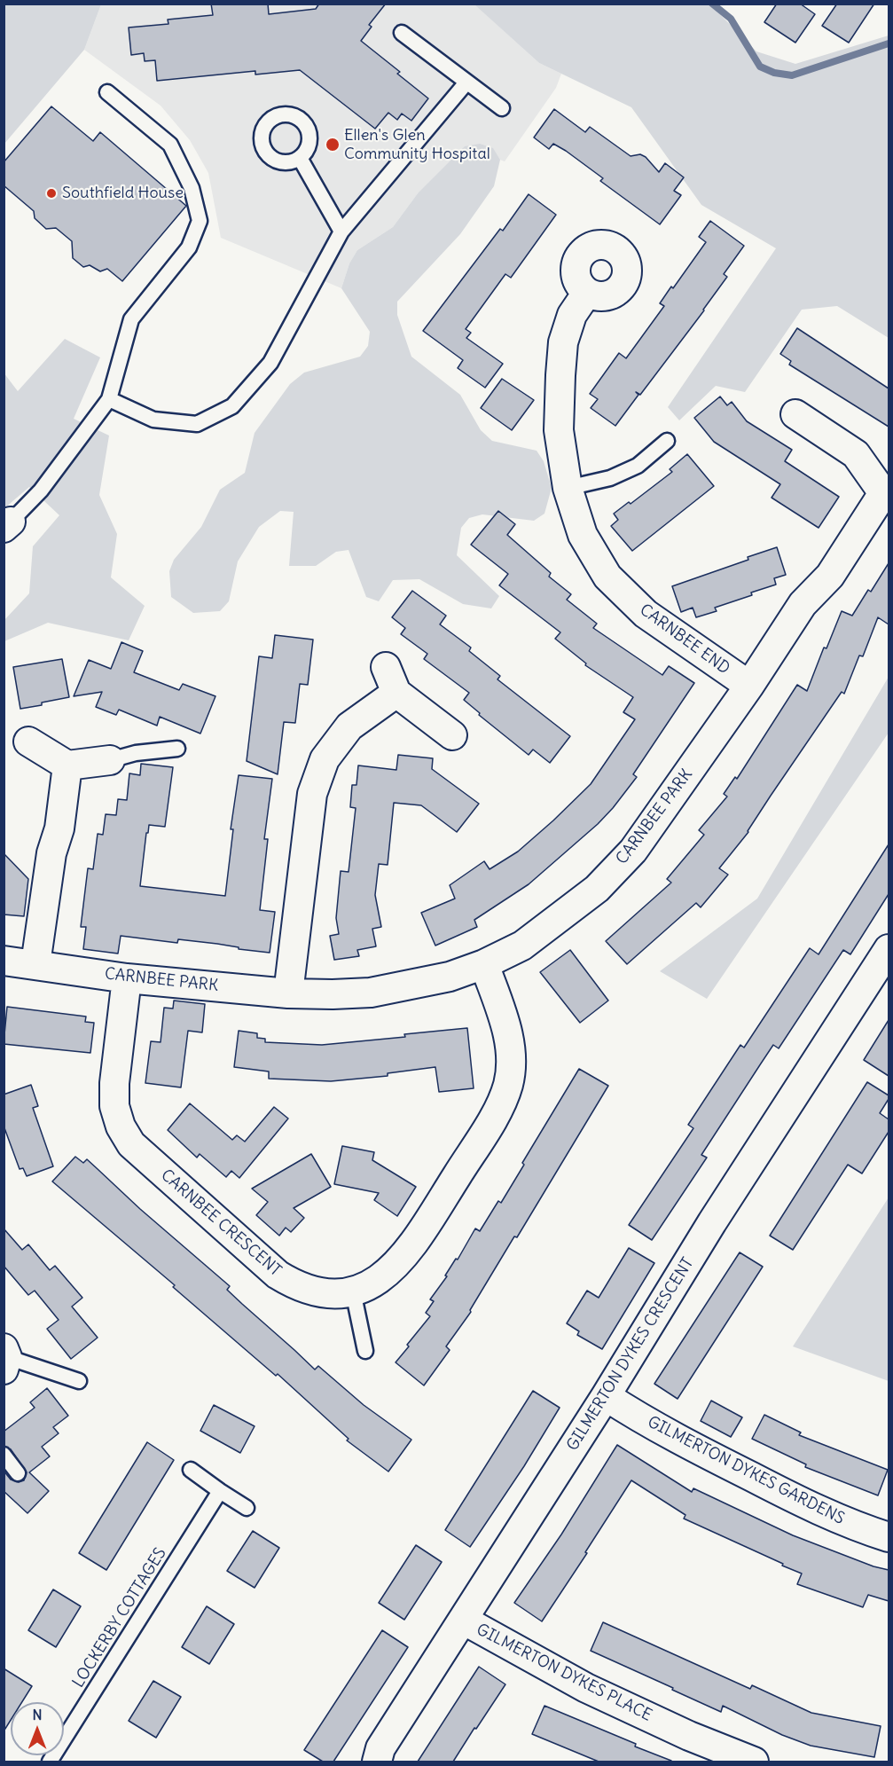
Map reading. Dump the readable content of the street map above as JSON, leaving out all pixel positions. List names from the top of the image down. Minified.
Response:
{"streets":{"street":["CARNBEE END","CARNBEE PARK","CARNBEE CRESCENT","GILMERTON DYKES CRESCENT","GILMERTON DYKES GARDENS","GILMERTON DYKES PLACE"],"lane":["LOCKERBY COTTAGES"]},"crossings":[["CARNBEE END","CARNBEE PARK"],["CARNBEE PARK","CARNBEE CRESCENT"],["GILMERTON DYKES CRESCENT","GILMERTON DYKES GARDENS"],["GILMERTON DYKES CRESCENT","GILMERTON DYKES PLACE"]],"places":["Ellen's Glen Community Hospital","Southfield House"],"north":"top"}
